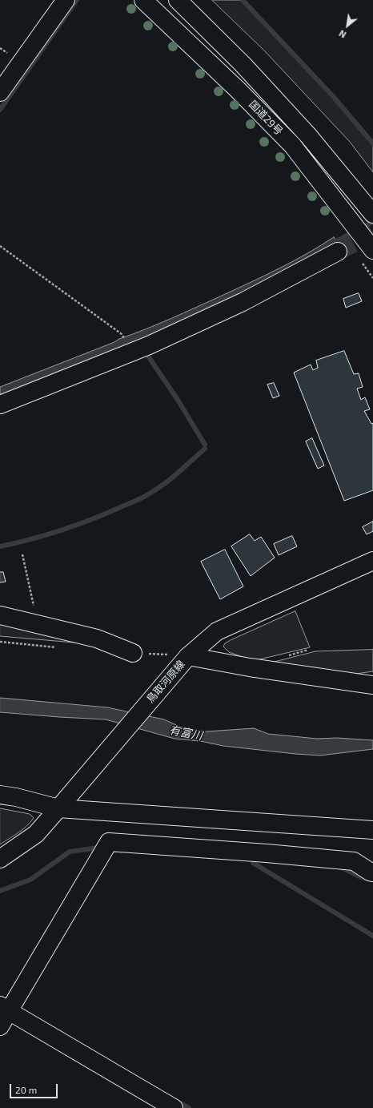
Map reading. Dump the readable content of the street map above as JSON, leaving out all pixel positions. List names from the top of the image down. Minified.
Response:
{"streets":{"main road":["国道29号","鳥取河原線"]},"water":["有富川"],"scale_bar":"20 m","north":"bottom left"}
